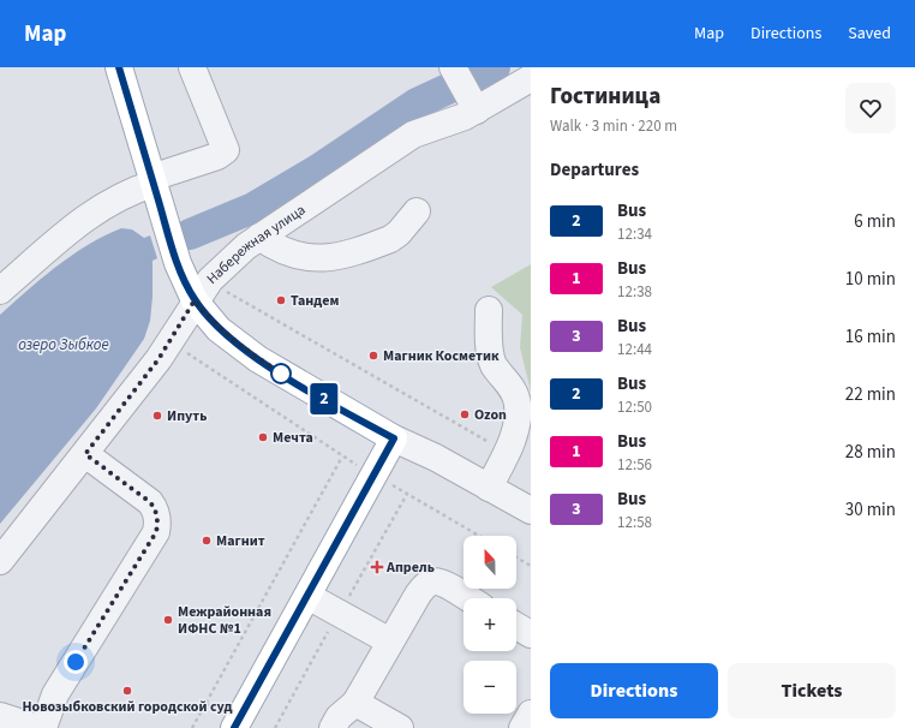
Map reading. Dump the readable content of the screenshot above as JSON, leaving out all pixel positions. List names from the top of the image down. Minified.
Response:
{"streets":{"street":["Набережная улица"]},"water":["озеро Зыбкое"],"places":{"other":["Тандем","Магник Косметик","Ozon","Ипуть","Мечта","Магнит","Межрайонная ИФНС №1","Новозыбковский городской суд"],"health":["Апрель"]},"lines":["bus line 2"],"north":"top","page":{"header":"Map","nav":["Map","Directions","Saved"],"on_map":"2","heading":[["Гостиница","Walk · 3 min · 220 m"],"Departures"],"list":[{"mark":"2","name":"Bus","note":"12:34","value":"6 min"},{"mark":"1","name":"Bus","note":"12:38","value":"10 min"},{"mark":"3","name":"Bus","note":"12:44","value":"16 min"},{"mark":"2","name":"Bus","note":"12:50","value":"22 min"},{"mark":"1","name":"Bus","note":"12:56","value":"28 min"},{"mark":"3","name":"Bus","note":"12:58","value":"30 min"}],"map_buttons":["+","−"],"buttons":["Directions","Tickets"]}}
